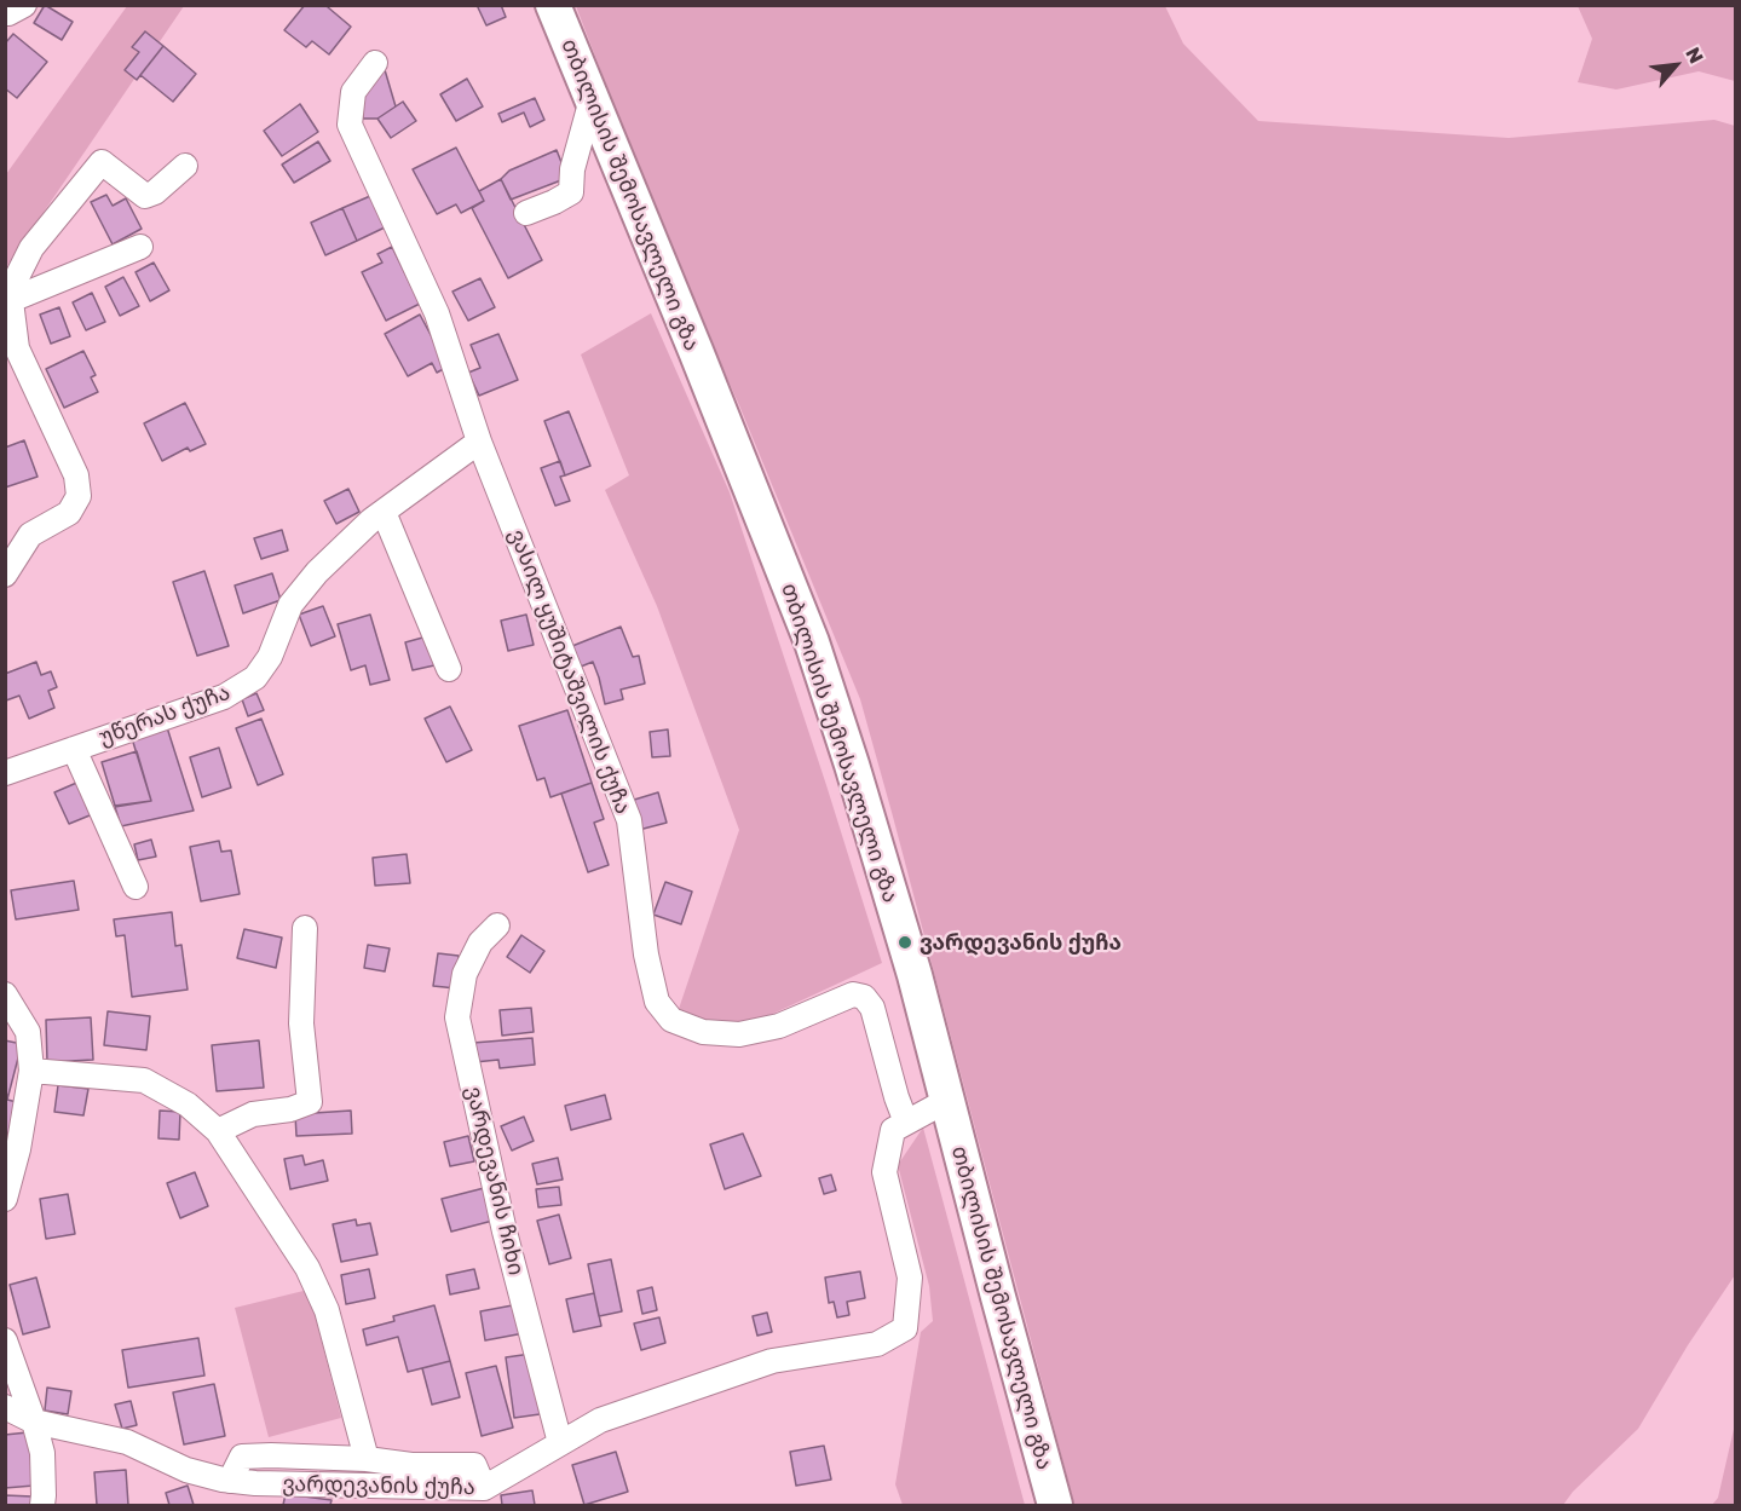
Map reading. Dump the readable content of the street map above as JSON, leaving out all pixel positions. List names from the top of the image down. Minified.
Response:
{"streets":{"highway":["თბილისის შემოსავლელი გზა"],"street":["ვასილ ყუშიტაშვილის ქუჩა","უწერას ქუჩა","ვარდევანის ჩიხი","ვარდევანის ქუჩა"]},"crossings":[["თბილისის შემოსავლელი გზა","ვარდევანის ქუჩა"],["ვასილ ყუშიტაშვილის ქუჩა","უწერას ქუჩა"],["ვასილ ყუშიტაშვილის ქუჩა","ვარდევანის ქუჩა"],["ვარდევანის ჩიხი","ვარდევანის ქუჩა"]],"places":["ვარდევანის ქუჩა"],"north":"top right"}
